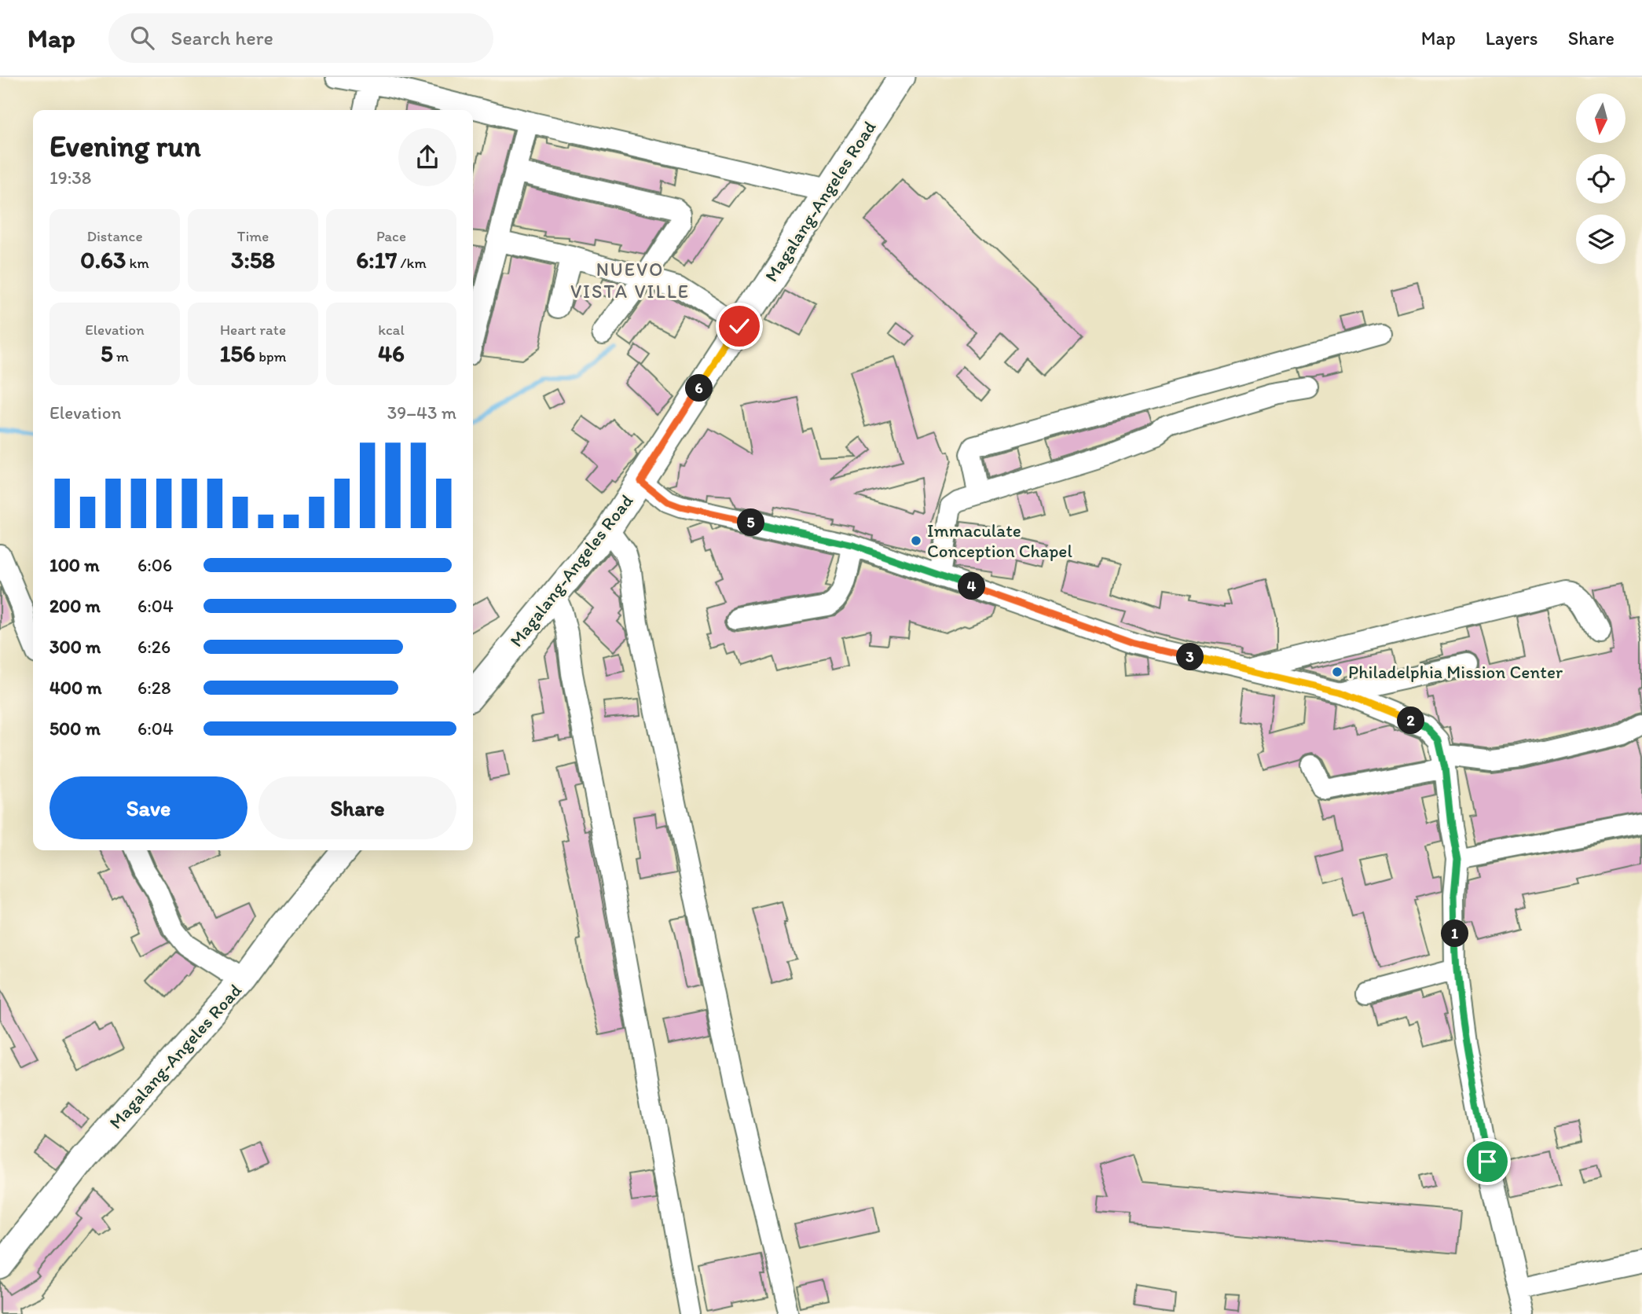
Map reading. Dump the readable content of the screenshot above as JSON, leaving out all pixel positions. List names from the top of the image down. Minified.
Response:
{"streets":{"main road":["Magalang-Angeles Road"]},"districts":["NUEVO VISTA VILLE"],"places":["Immaculate Conception Chapel","Philadelphia Mission Center"],"north":"bottom","page":{"header":"Map","search":"Search here","nav":["Map","Layers","Share"],"heading":["Evening run","19:38"],"stats":[["Distance","0.63 km"],["Time","3:58"],["Pace","6:17 /km"],["Elevation","5 m"],["Heart rate","156 bpm"],["kcal","46"]],"pins":["6","5","4","3","2","1"],"chart":["Elevation","39–43 m"],"list":[{"name":"100 m","note":"6:06"},{"name":"200 m","note":"6:04"},{"name":"300 m","note":"6:26"},{"name":"400 m","note":"6:28"},{"name":"500 m","note":"6:04"}],"buttons":["Save","Share"]}}
